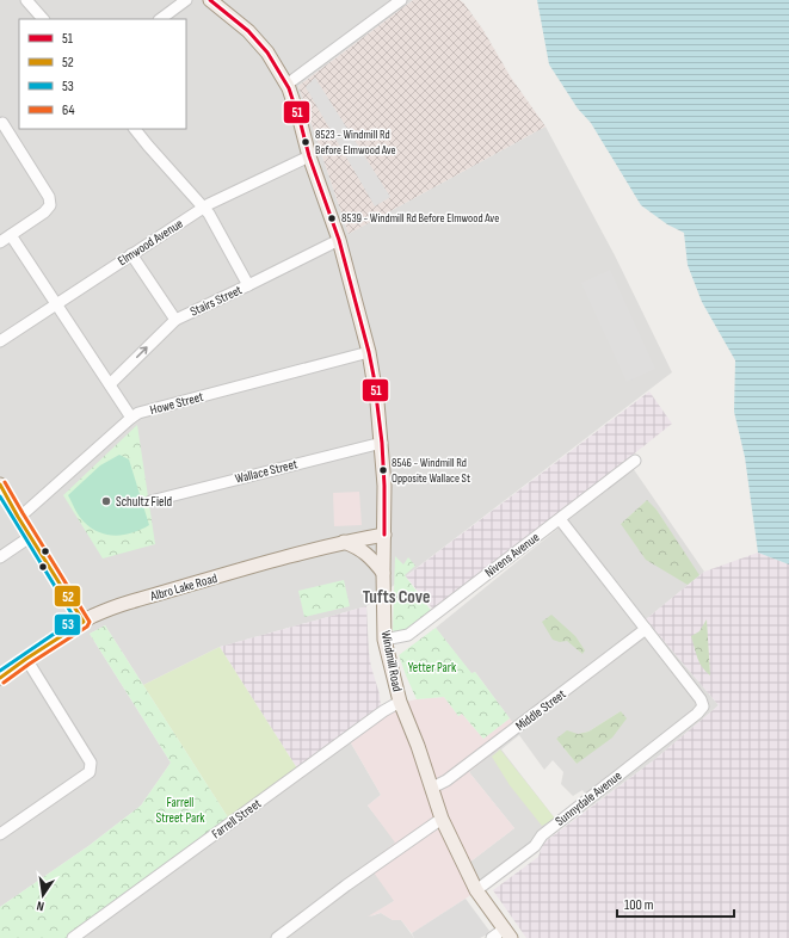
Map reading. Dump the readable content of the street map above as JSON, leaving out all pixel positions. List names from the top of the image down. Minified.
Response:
{"streets":{"main road":["Albro Lake Road","Windmill Road"],"street":["Elmwood Avenue","Stairs Street","Howe Street","Wallace Street","Nivens Avenue","Middle Street","Sunnydale Avenue","Farrell Street"]},"crossings":[["Elmwood Avenue","Windmill Road"],["Stairs Street","Windmill Road"],["Howe Street","Windmill Road"],["Wallace Street","Windmill Road"],["Nivens Avenue","Windmill Road"],["Albro Lake Road","Windmill Road"],["Windmill Road","Middle Street"],["Windmill Road","Sunnydale Avenue"],["Windmill Road","Farrell Street"],["Middle Street","Sunnydale Avenue"]],"districts":["Tufts Cove"],"parks":["Yetter Park","Farrell Street Park"],"places":["8523 - Windmill Rd Before Elmwood Ave","8539 - Windmill Rd Before Elmwood Ave","8546 - Windmill Rd Opposite Wallace St","Schultz Field"],"lines":["transit line 51","transit line 64","transit line 52","transit line 53"],"legend":["51","52","53","64"],"scale_bar":"100 m","north":"bottom"}
